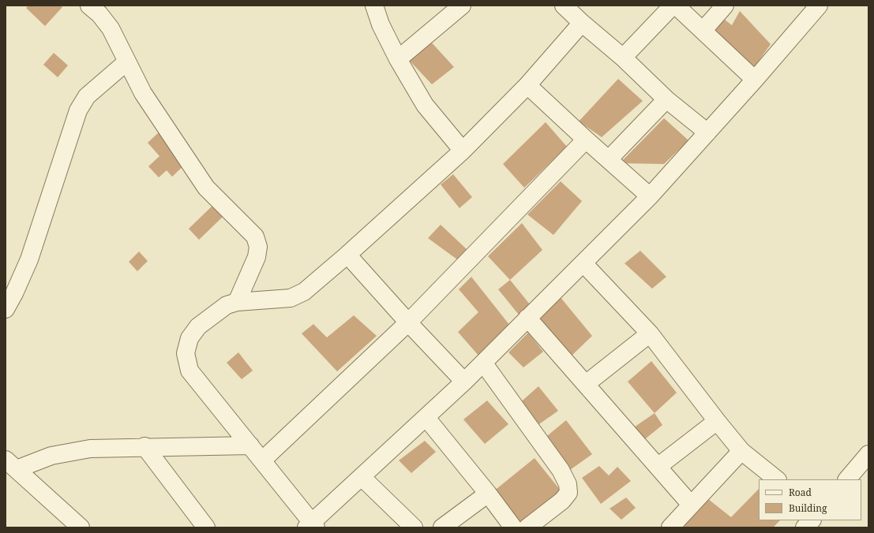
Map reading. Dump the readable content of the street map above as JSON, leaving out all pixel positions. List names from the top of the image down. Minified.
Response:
{"legend":["Road","Building"]}
